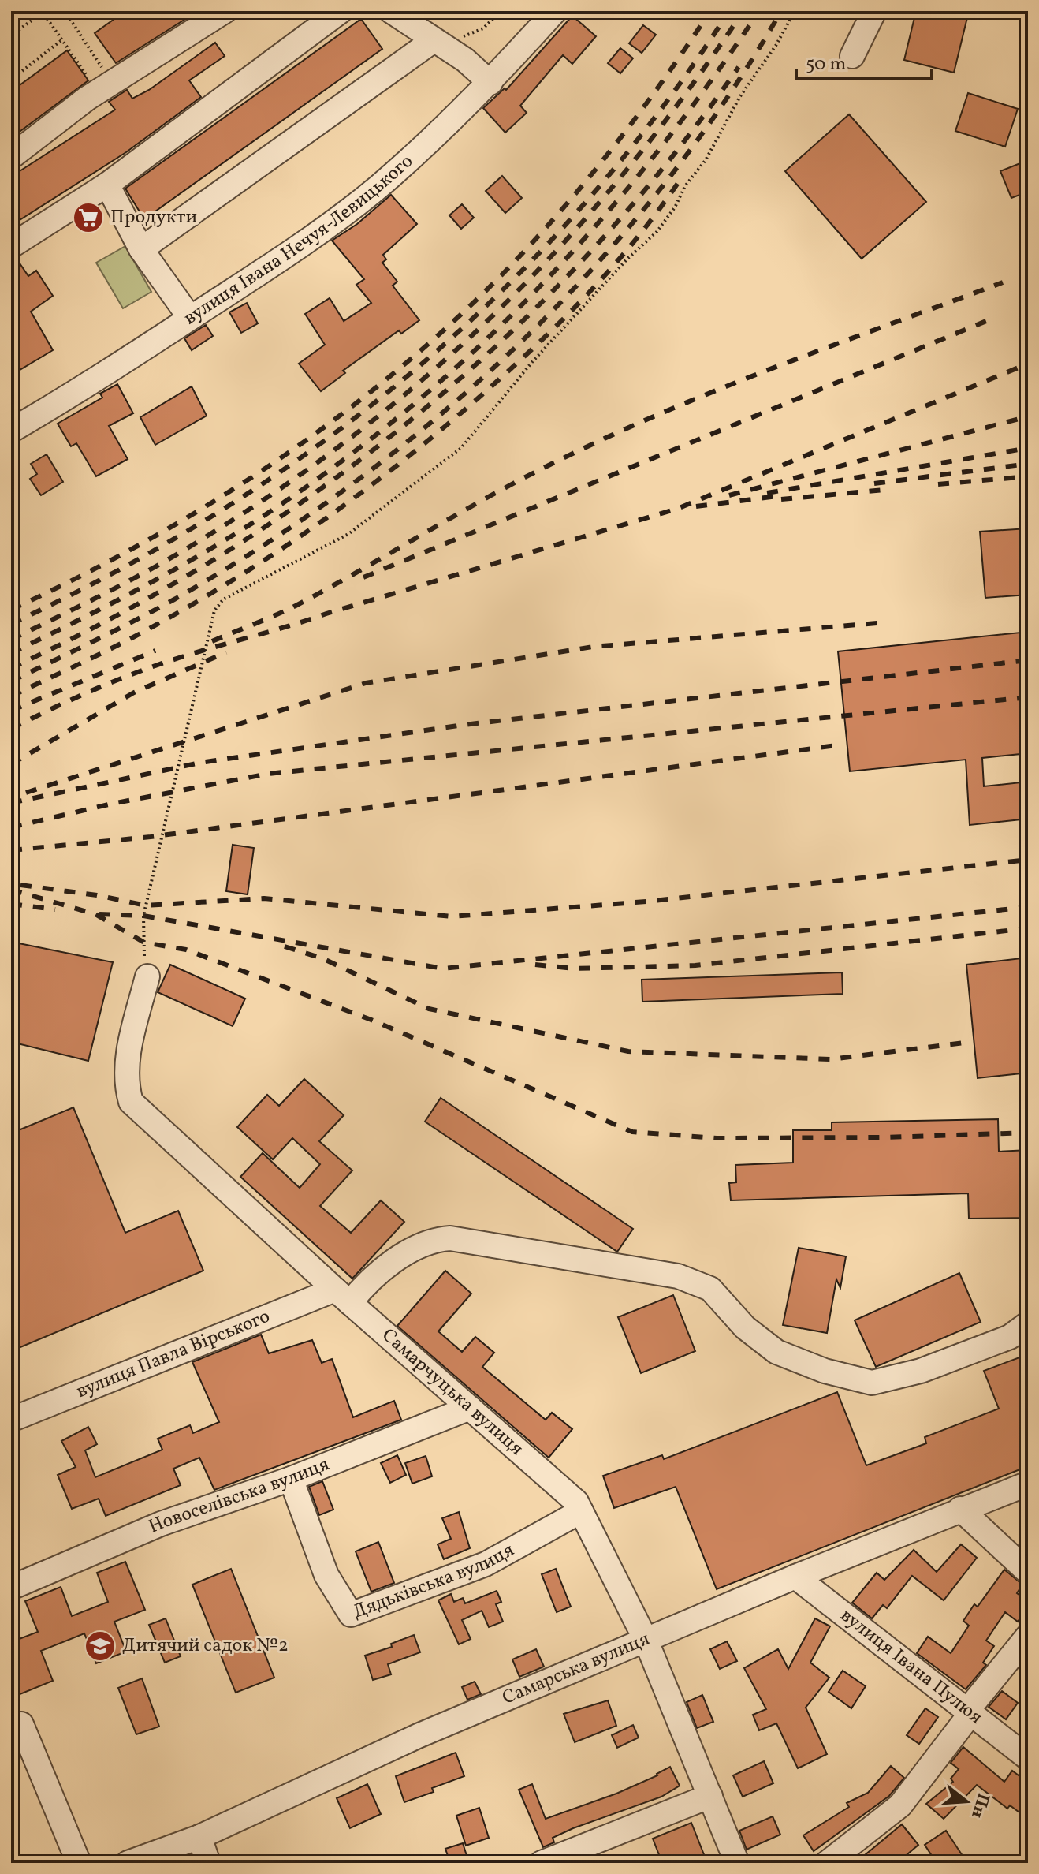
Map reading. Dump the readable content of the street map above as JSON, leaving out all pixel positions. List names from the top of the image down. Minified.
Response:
{"streets":{"street":["вулиця Івана Нечуя-Левицького","вулиця Павла Вірського","Самарчуцька вулиця","Новоселівська вулиця","Дядьківська вулиця","вулиця Івана Пулюя","Самарська вулиця"]},"crossings":[["вулиця Павла Вірського","Самарчуцька вулиця"],["Самарчуцька вулиця","Новоселівська вулиця"],["Самарчуцька вулиця","Дядьківська вулиця"],["Самарчуцька вулиця","Самарська вулиця"],["Новоселівська вулиця","Дядьківська вулиця"],["вулиця Івана Пулюя","Самарська вулиця"]],"places":{"supermarket":["Продукти"],"school or university":["Дитячий садок №2"]},"scale_bar":"50 m","north":"right"}
